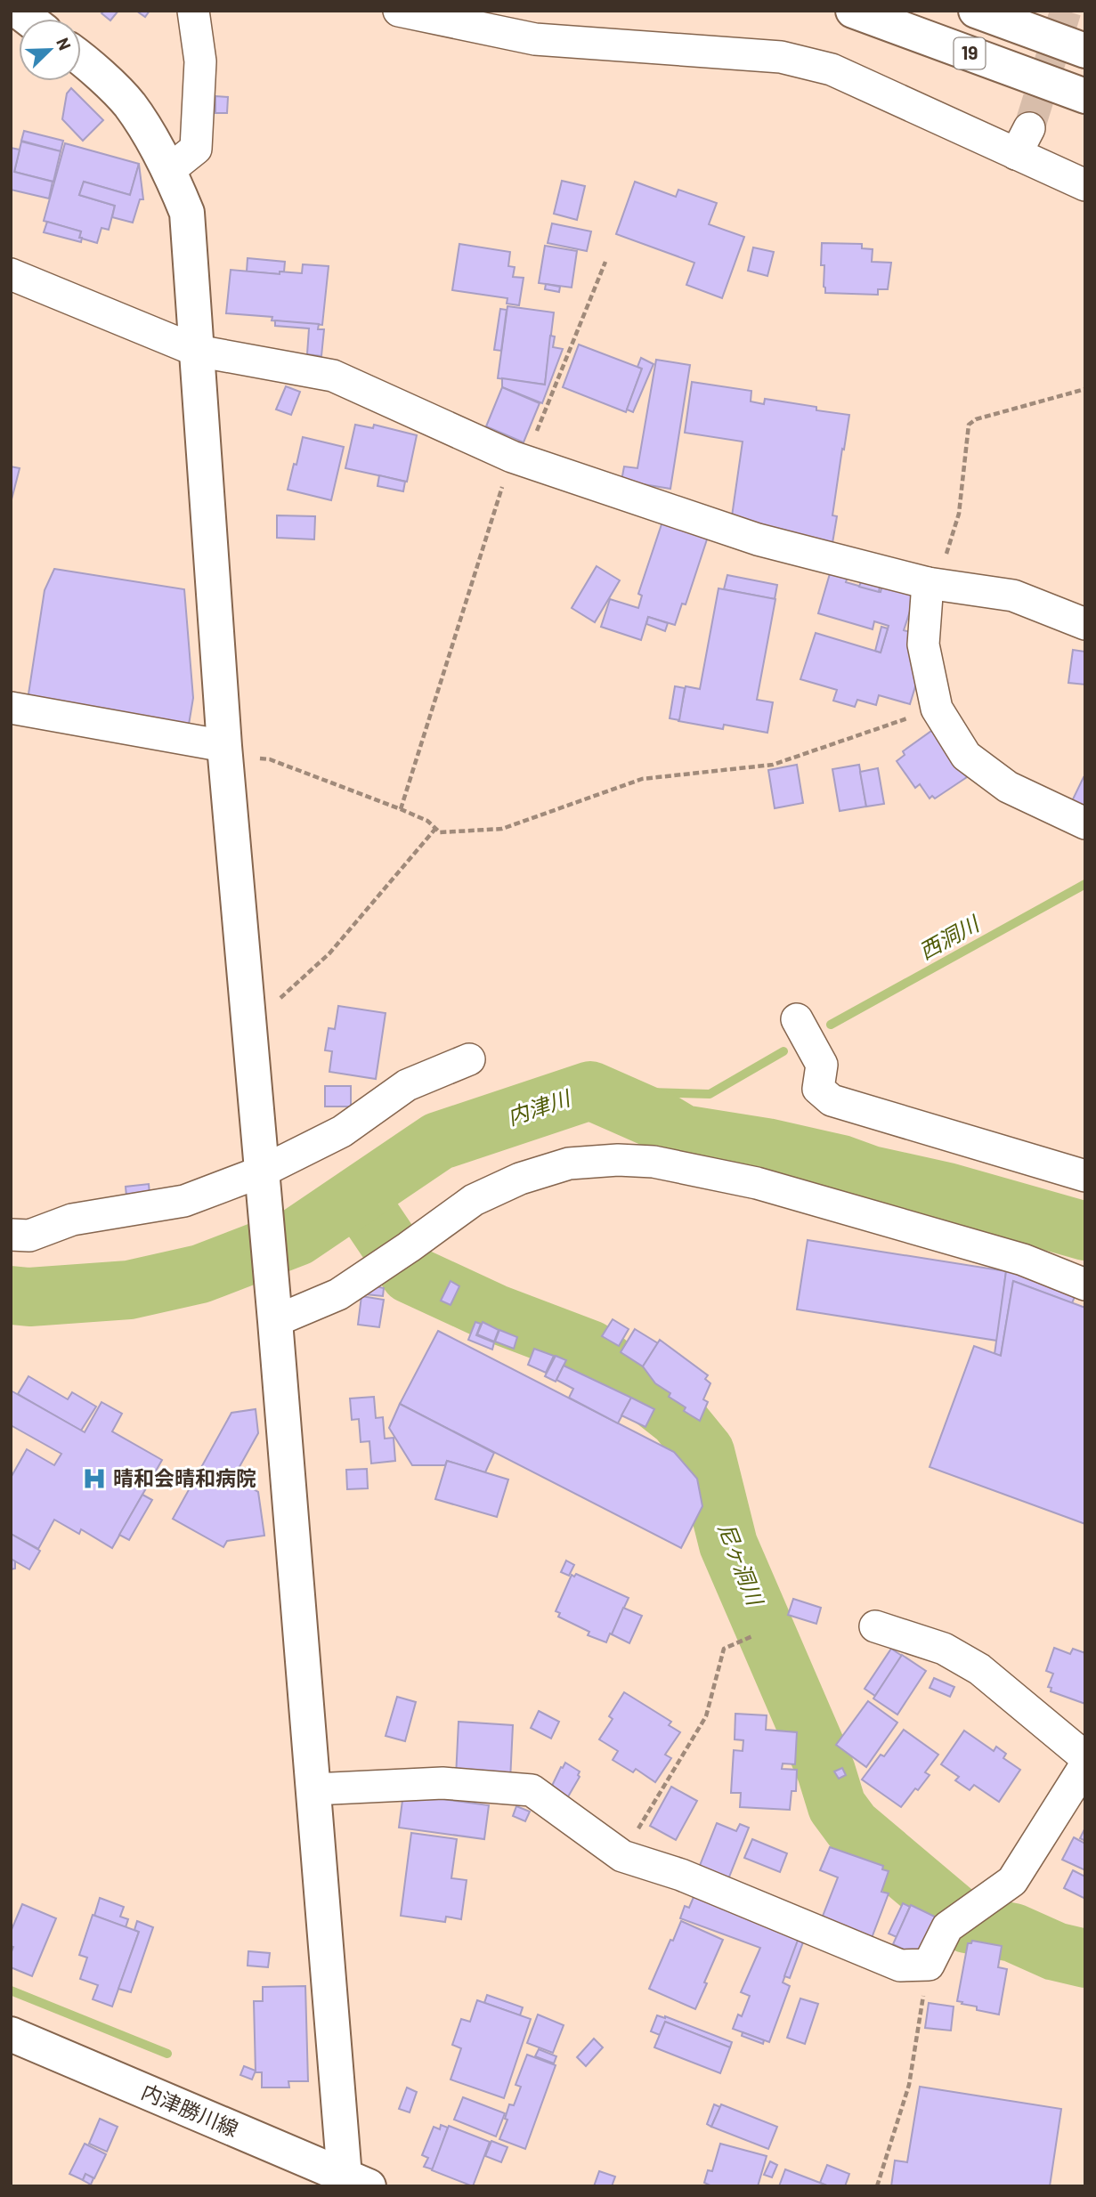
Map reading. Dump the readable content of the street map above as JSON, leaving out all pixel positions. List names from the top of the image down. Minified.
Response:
{"streets":{"main road":["19","内津勝川線"]},"water":["西洞川","内津川","尼ヶ洞川"],"places":{"hospital":["晴和会晴和病院"]},"north":"top right"}
